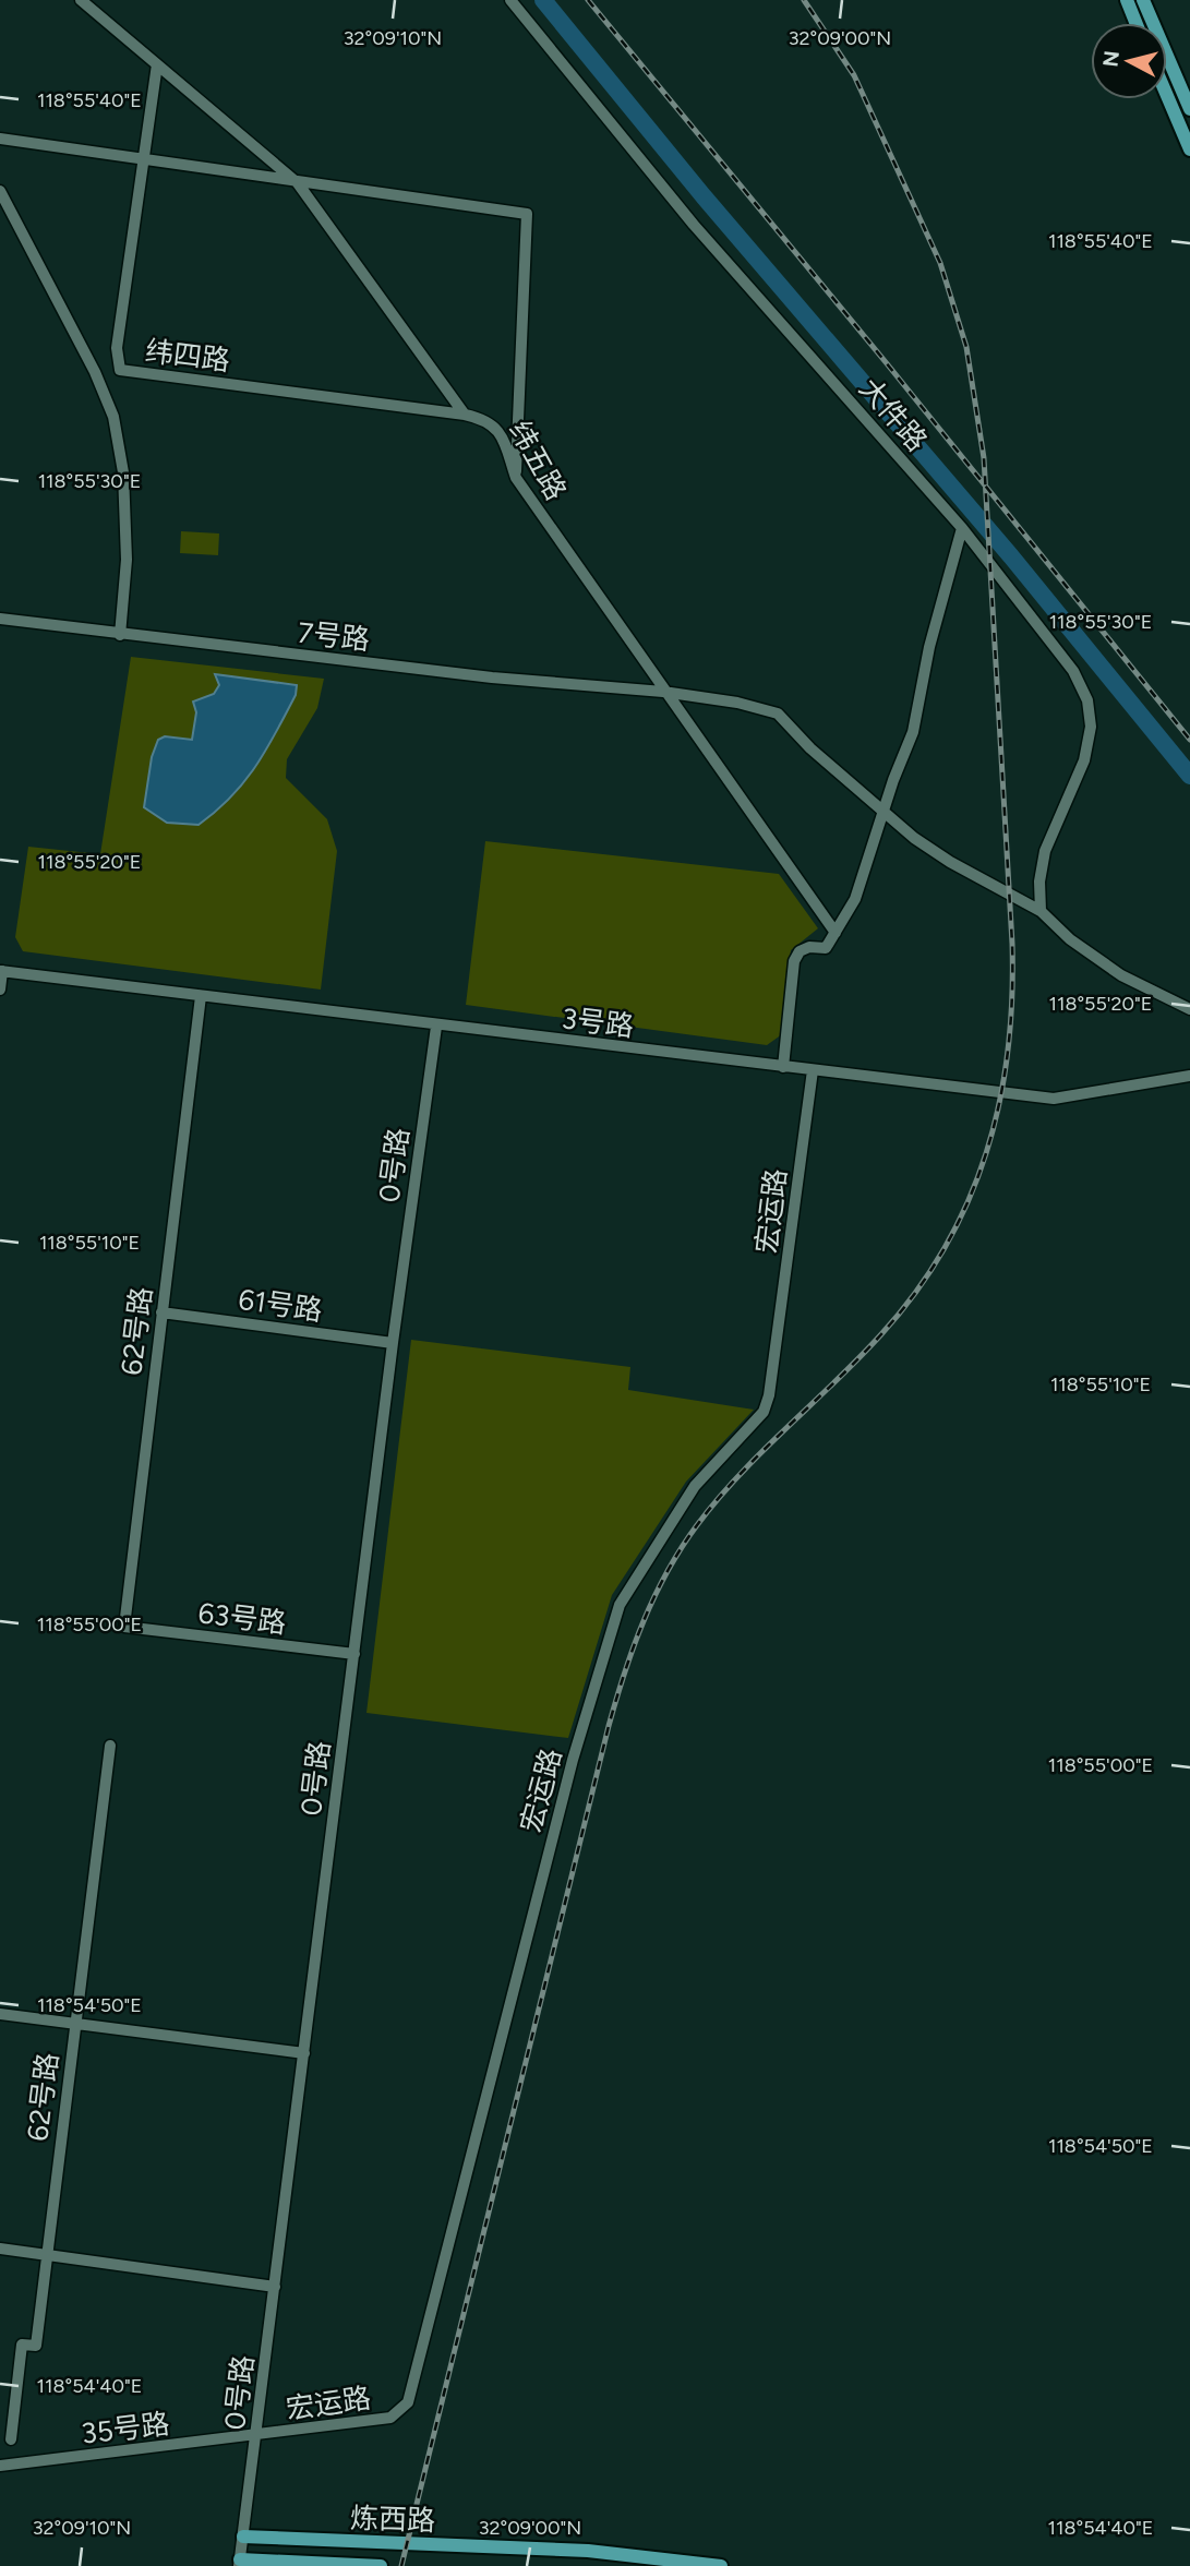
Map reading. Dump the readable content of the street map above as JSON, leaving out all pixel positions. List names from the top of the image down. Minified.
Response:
{"streets":{"main road":["炼西路"],"street":["纬四路","大件路","纬五路","7号路","3号路","0号路","宏运路","61号路","62号路","63号路","35号路"]},"crossings":[["纬四路","纬五路"],["大件路","7号路"],["纬五路","7号路"],["3号路","0号路"],["3号路","宏运路"],["3号路","62号路"],["0号路","宏运路"],["0号路","61号路"],["0号路","63号路"],["0号路","35号路"],["0号路","炼西路"],["宏运路","35号路"],["61号路","62号路"],["62号路","63号路"]],"north":"left","coordinates":["32°09'10\"N","32°09'00\"N","118°55'40\"E","118°55'30\"E","118°55'20\"E","118°55'10\"E","118°55'00\"E","118°54'50\"E","118°54'40\"E"]}
